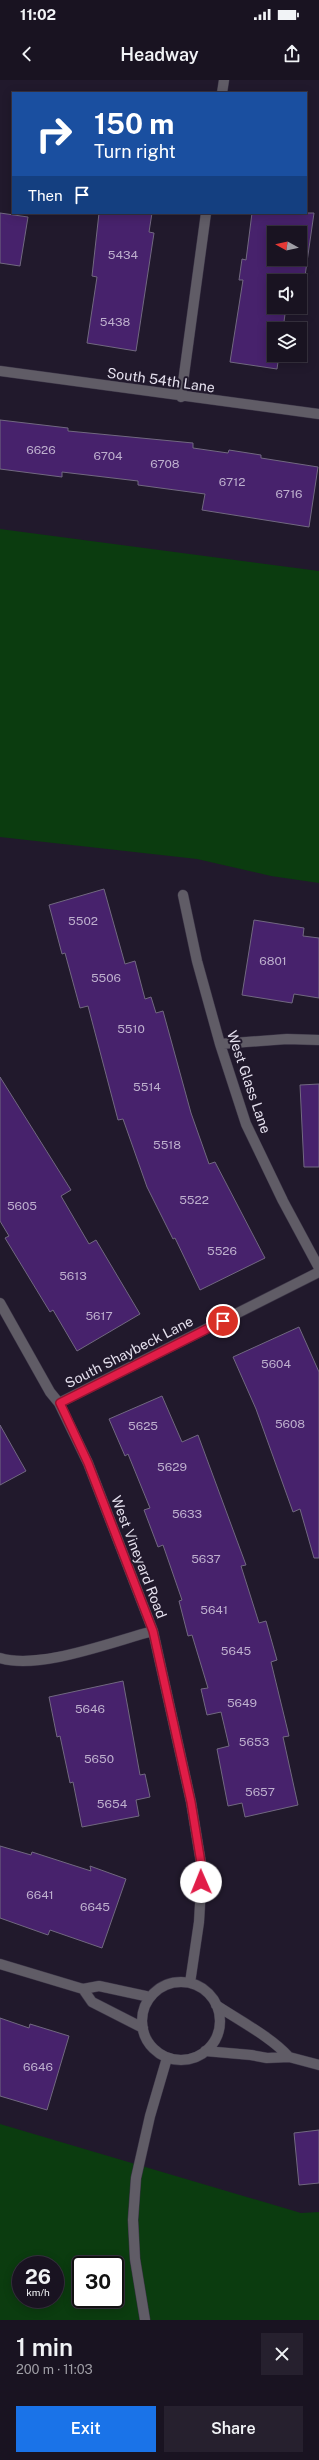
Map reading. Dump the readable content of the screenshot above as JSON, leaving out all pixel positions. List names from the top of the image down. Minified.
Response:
{"streets":{"street":["South 54th Lane","West Glass Lane","South Shaybeck Lane","West Vineyard Road"]},"crossings":[["South Shaybeck Lane","West Vineyard Road"]],"house_numbers":["5434","5438","6626","6704","6708","6712","6716","5502","6801","5506","5510","5514","5518","5522","5605","5526","5613","5617","5604","5608","5625","5629","5633","5637","5641","5645","5649","5646","5653","5650","5657","5654","6641","6645","6646"],"north":"left","page":{"status":"11:02","header":"Headway","turn":["150 m","Turn right"],"then":"Then","speed":"26 km/h","limit":"30","heading":["1 min","200 m · 11:03"],"buttons":["Exit","Share"]}}
